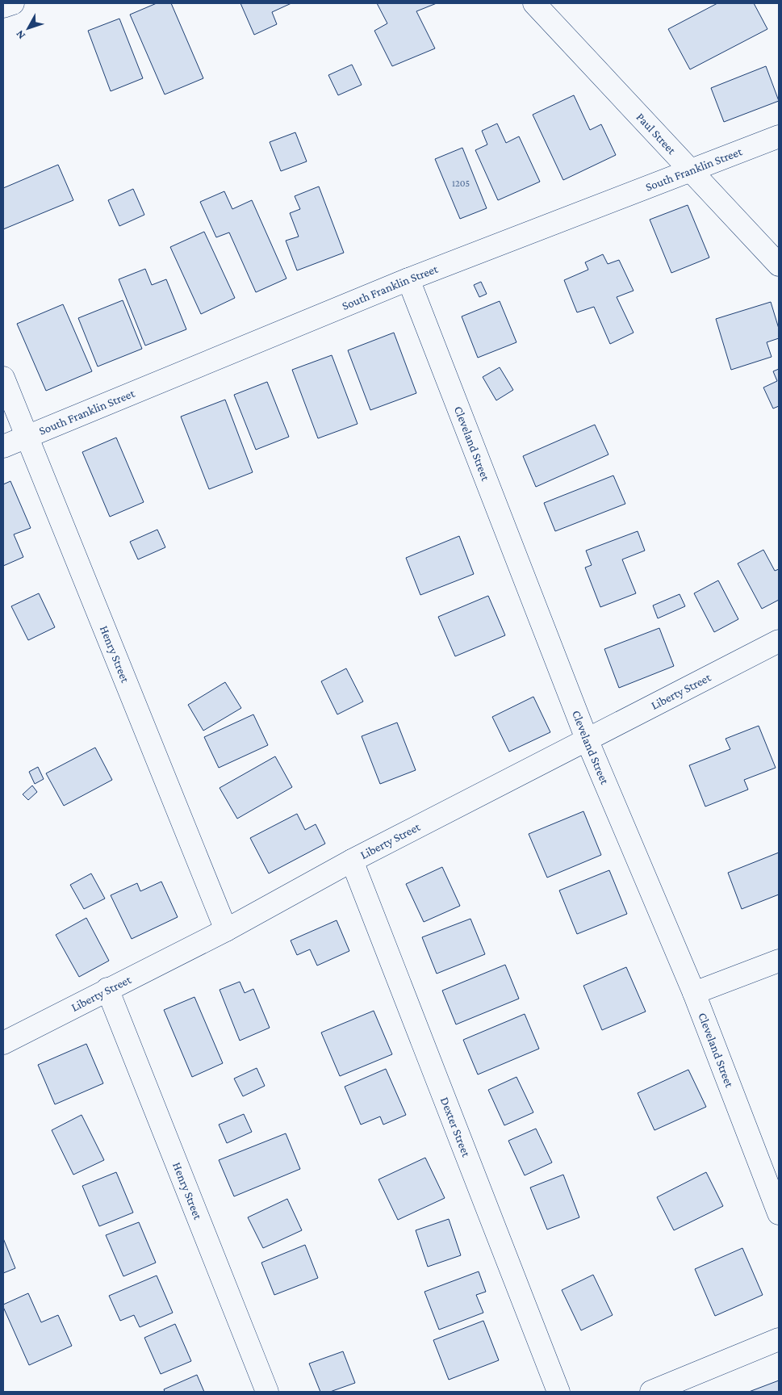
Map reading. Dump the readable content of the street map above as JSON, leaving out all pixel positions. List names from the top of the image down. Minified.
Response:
{"streets":{"street":["Paul Street","South Franklin Street","Cleveland Street","Henry Street","Liberty Street","Dexter Street"]},"crossings":[["Paul Street","South Franklin Street"],["South Franklin Street","Cleveland Street"],["South Franklin Street","Henry Street"],["Cleveland Street","Liberty Street"],["Henry Street","Liberty Street"],["Liberty Street","Dexter Street"]],"house_numbers":["1205"],"north":"bottom left"}
